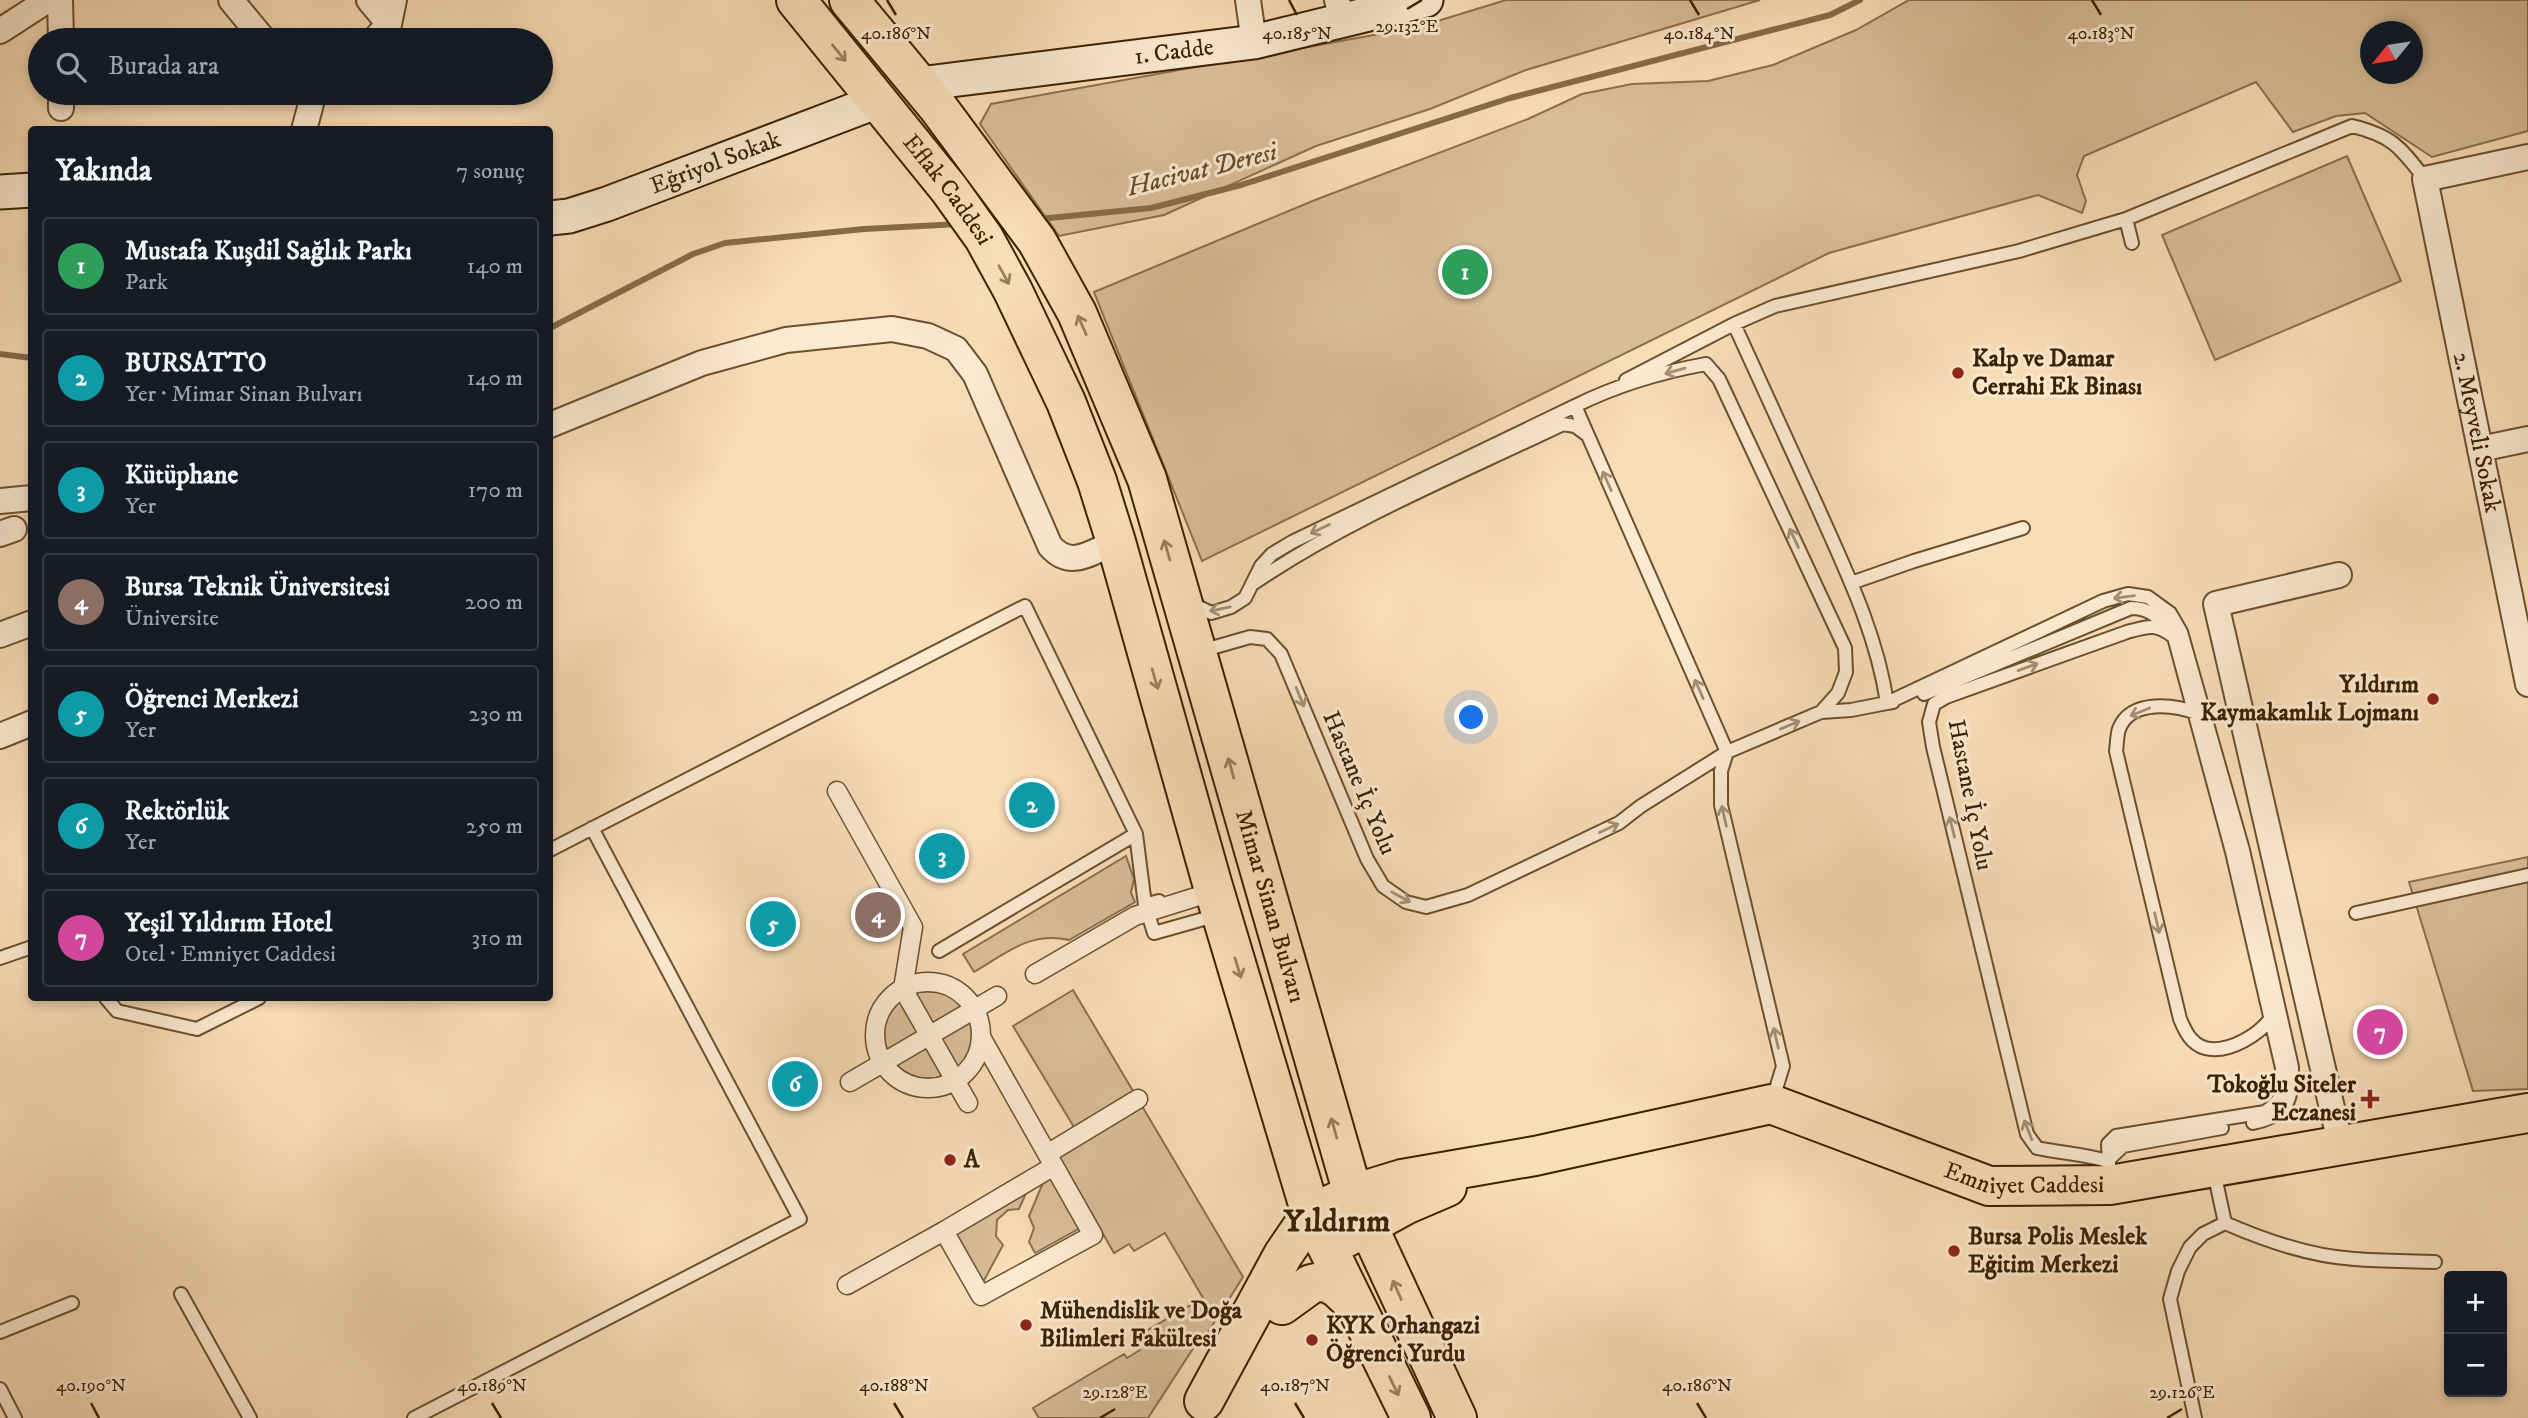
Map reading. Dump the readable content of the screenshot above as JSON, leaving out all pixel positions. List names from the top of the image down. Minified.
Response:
{"streets":{"main road":["1. Cadde","Eğriyol Sokak","Eflak Caddesi","Mimar Sinan Bulvarı","Emniyet Caddesi"],"street":["2. Meyveli Sokak"],"lane":["Hastane İç Yolu"]},"crossings":[["1. Cadde","Eflak Caddesi"],["Eğriyol Sokak","Eflak Caddesi"],["Eflak Caddesi","Mimar Sinan Bulvarı"],["Hastane İç Yolu","Mimar Sinan Bulvarı"],["Hastane İç Yolu","Emniyet Caddesi"]],"districts":["Yıldırım"],"water":["Hacivat Deresi"],"places":{"other":["Kalp ve Damar Cerrahi Ek Binası","Yıldırım Kaymakamlık Lojmanı","A","Bursa Polis Meslek Eğitim Merkezi","Mühendislik ve Doğa Bilimleri Fakültesi","KYK Orhangazi Öğrenci Yurdu"],"health":["Tokoğlu Siteler Eczanesi"]},"north":"bottom left","page":{"search":"Burada ara","heading":["Yakında","7 sonuç"],"list":[{"mark":"1","name":"Mustafa Kuşdil Sağlık Parkı","note":"Park","value":"140 m"},{"mark":"2","name":"BURSATTO","note":"Yer · Mimar Sinan Bulvarı","value":"140 m"},{"mark":"3","name":"Kütüphane","note":"Yer","value":"170 m"},{"mark":"4","name":"Bursa Teknik Üniversitesi","note":"Üniversite","value":"200 m"},{"mark":"5","name":"Öğrenci Merkezi","note":"Yer","value":"230 m"},{"mark":"6","name":"Rektörlük","note":"Yer","value":"250 m"},{"mark":"7","name":"Yeşil Yıldırım Hotel","note":"Otel · Emniyet Caddesi","value":"310 m"}],"pins":["1","2","3","4","5","7","6"],"map_buttons":["+","−"]},"coordinates":["29.132°E","40.186°N","40.185°N","40.184°N","40.183°N","40.190°N","40.189°N","40.188°N","40.187°N","29.128°E","29.126°E"]}
